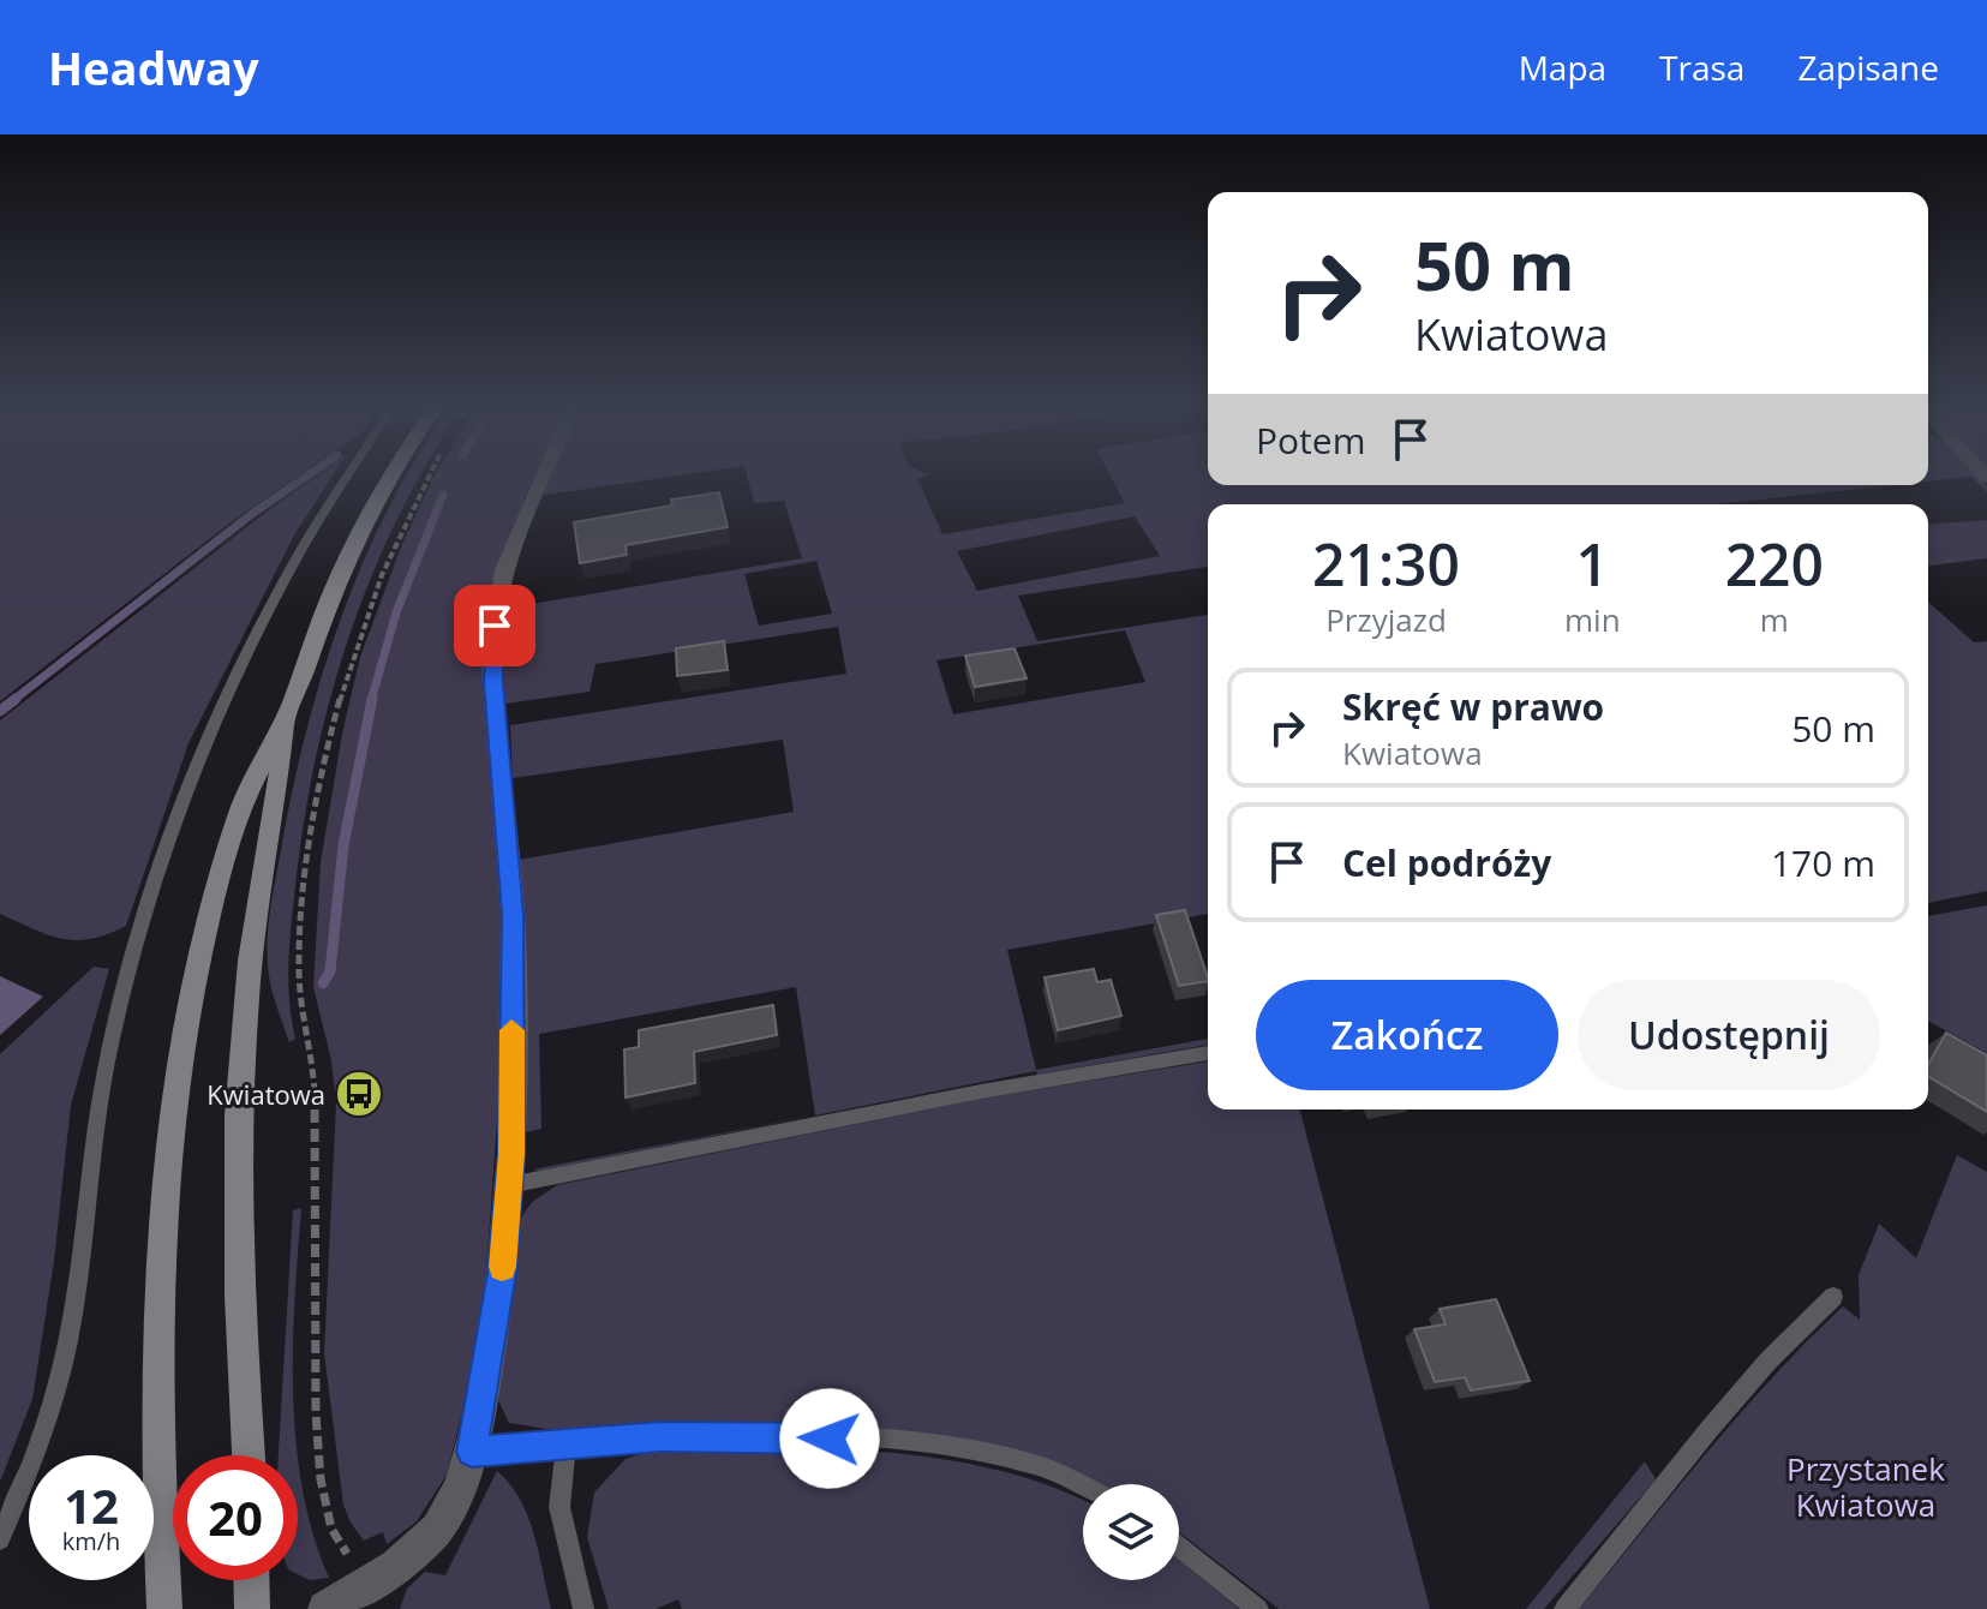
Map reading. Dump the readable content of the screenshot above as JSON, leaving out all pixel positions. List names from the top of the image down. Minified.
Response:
{"parks":["Przystanek Kwiatowa"],"places":{"bus stop":["Kwiatowa"]},"page":{"header":"Headway","nav":["Mapa","Trasa","Zapisane"],"turn":["50 m","Kwiatowa"],"then":"Potem","eta":["21:30","Przyjazd","1","min","220","m"],"list":[{"name":"Skręć w prawo","note":"Kwiatowa","value":"50 m"},{"name":"Cel podróży","value":"170 m"}],"buttons":["Zakończ","Udostępnij"],"speed":"12 km/h","limit":"20"}}
